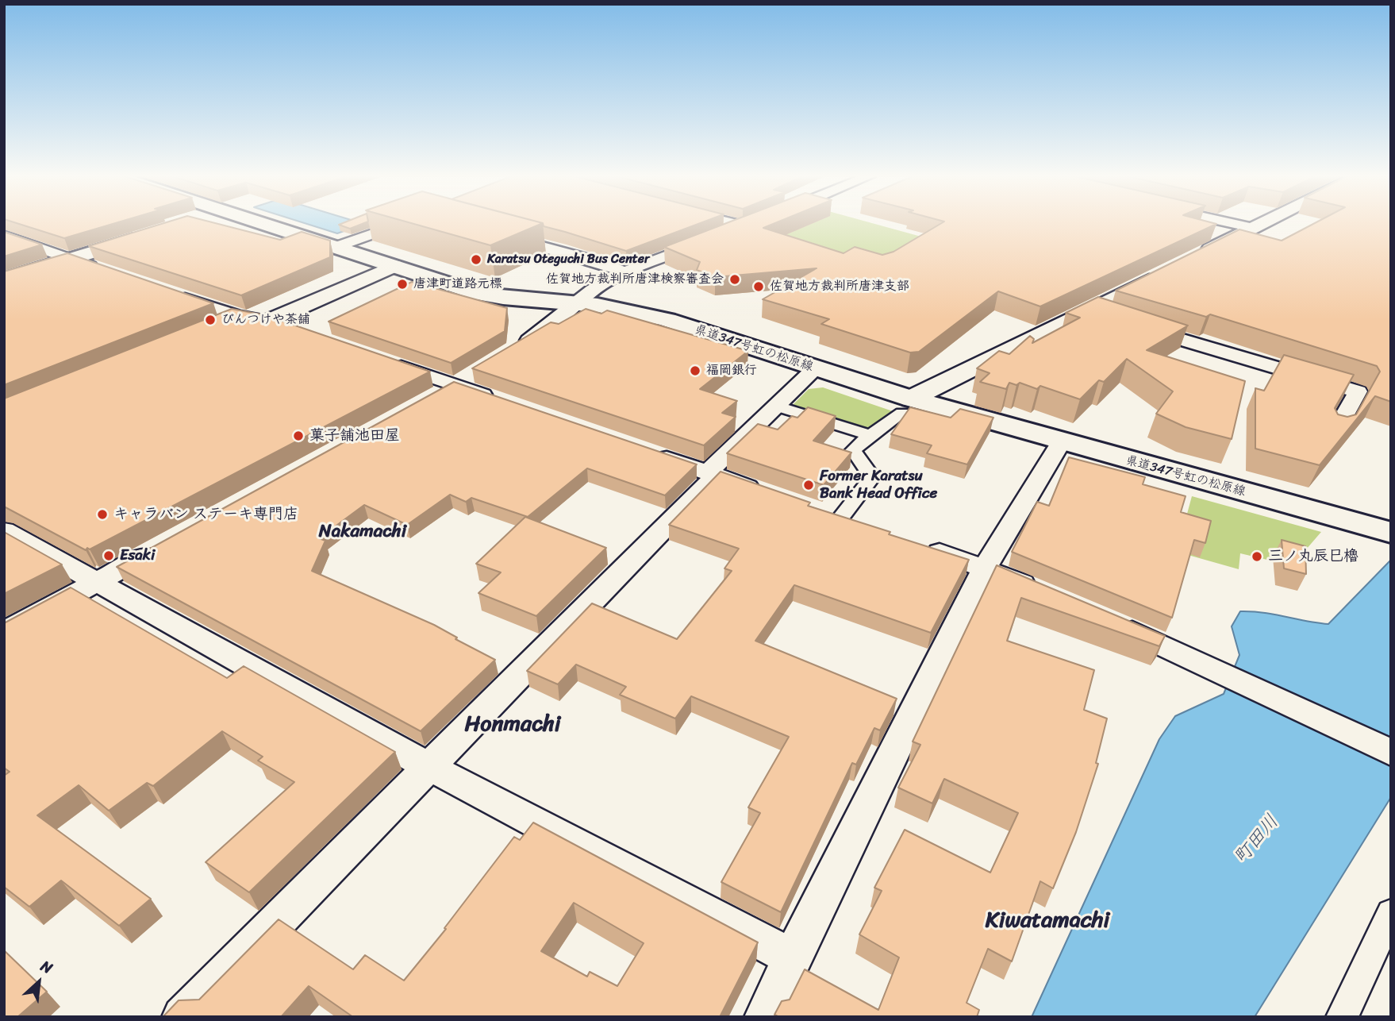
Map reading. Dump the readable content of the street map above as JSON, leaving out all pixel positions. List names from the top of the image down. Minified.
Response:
{"streets":{"main road":["県道347号虹の松原線"]},"districts":["Nakamachi","Honmachi","Kiwatamachi"],"water":["町田川"],"places":["Karatsu Oteguchi Bus Center","佐賀地方裁判所唐津検察審査会","唐津町道路元標","佐賀地方裁判所唐津支部","びんつけや茶舗","福岡銀行","菓子舗池田屋","Former Karatsu Bank Head Office","キャラバン ステーキ専門店","Esaki","三ノ丸辰巳櫓"],"north":"top right"}
